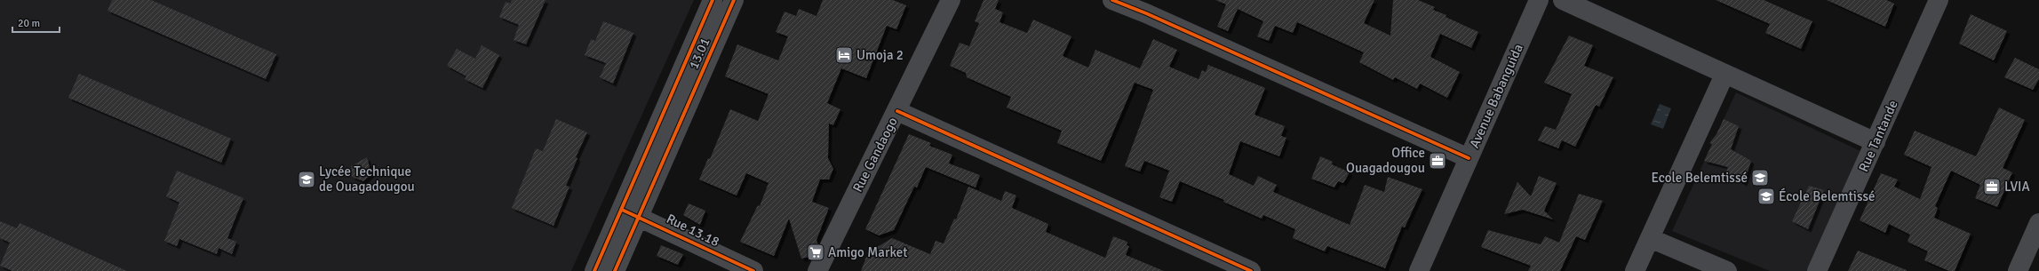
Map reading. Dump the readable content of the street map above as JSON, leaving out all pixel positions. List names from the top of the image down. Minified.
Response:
{"streets":{"street":["13.01","Avenue Babanguida","Rue Tantande","Rue Gandaogo","Rue 13.18"]},"crossings":[["13.01","Rue 13.18"]],"places":{"hotel":["Umoja 2"],"office":["Office Ouagadougou","LVIA"],"school or university":["Ecole Belemtissé","Lycée Technique de Ouagadougou","École Belemtissé"],"supermarket":["Amigo Market"]},"scale_bar":"20 m"}
